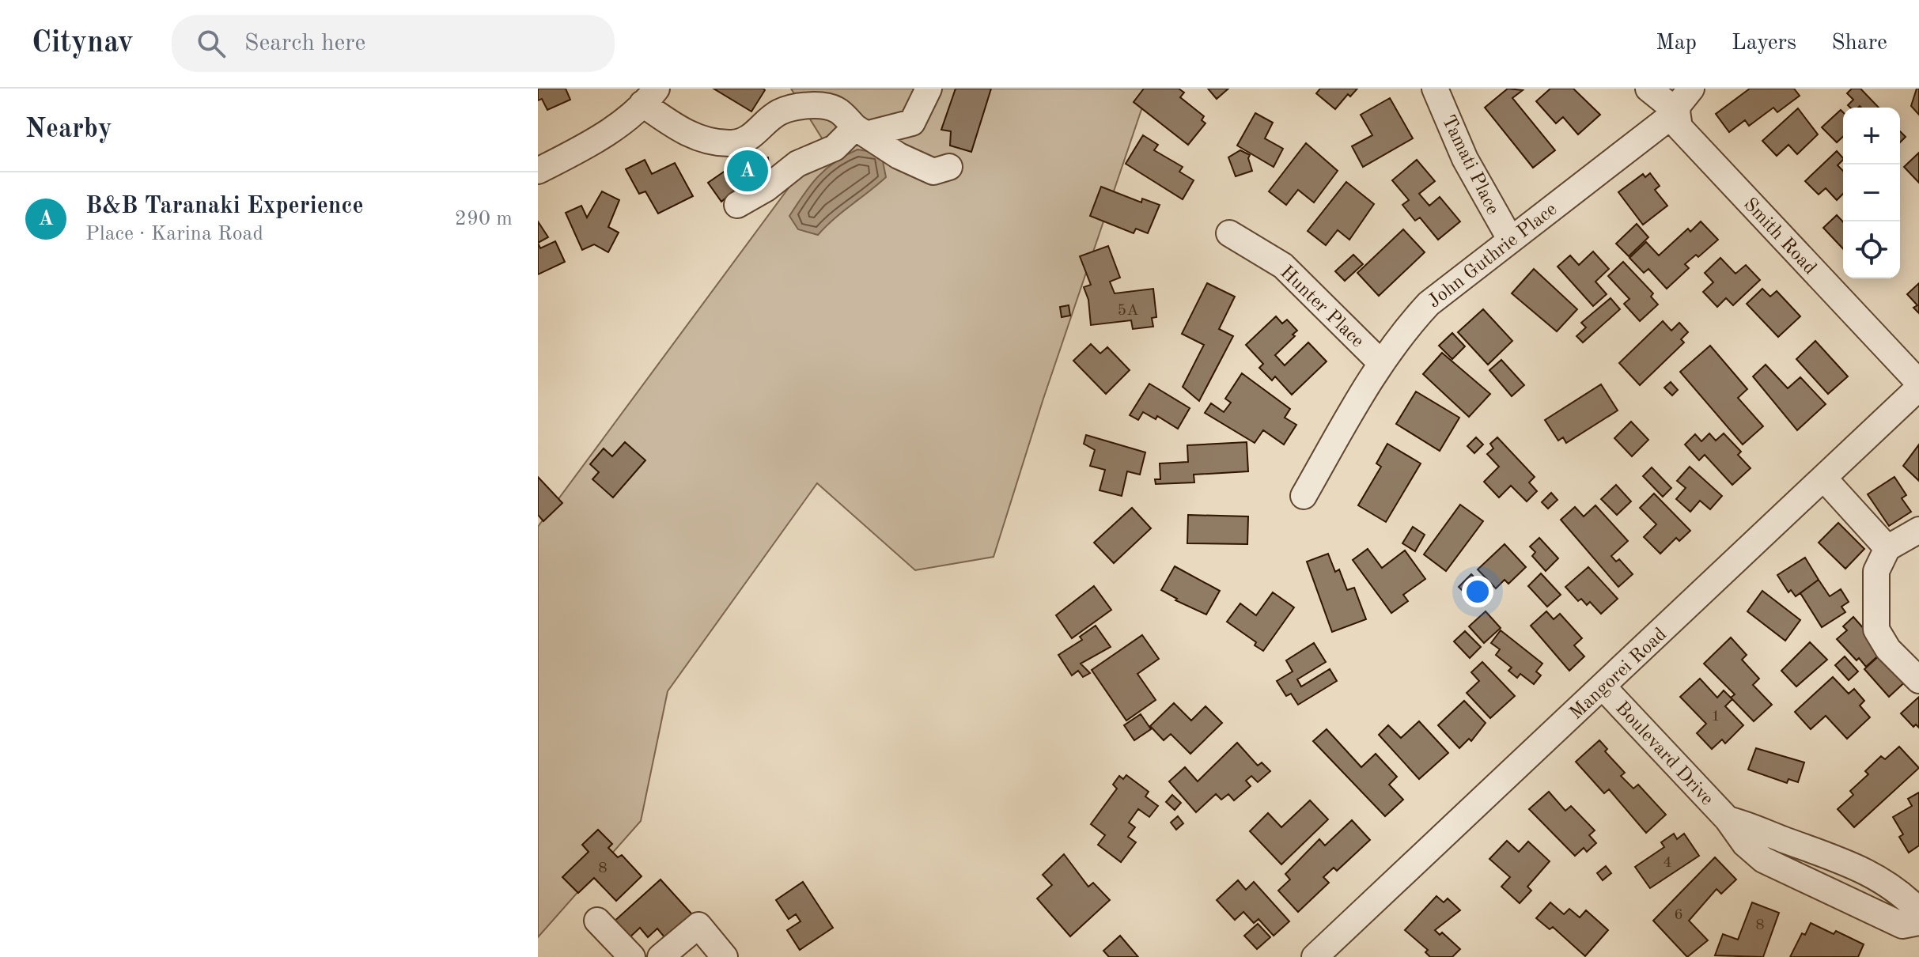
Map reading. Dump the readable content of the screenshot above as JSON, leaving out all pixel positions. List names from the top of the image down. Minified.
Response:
{"streets":{"street":["Tamati Place","Smith Road","John Guthrie Place","Hunter Place","Mangorei Road","Boulevard Drive"]},"crossings":[["Tamati Place","John Guthrie Place"],["Smith Road","John Guthrie Place"],["Smith Road","Mangorei Road"],["John Guthrie Place","Hunter Place"],["Mangorei Road","Boulevard Drive"]],"house_numbers":["5A","1","4","8","6","8"],"page":{"header":"Citynav","search":"Search here","nav":["Map","Layers","Share"],"heading":"Nearby","map_buttons":["+","−"],"pins":"A","list":[{"mark":"A","name":"B&B Taranaki Experience","note":"Place · Karina Road","value":"290 m"}]}}
